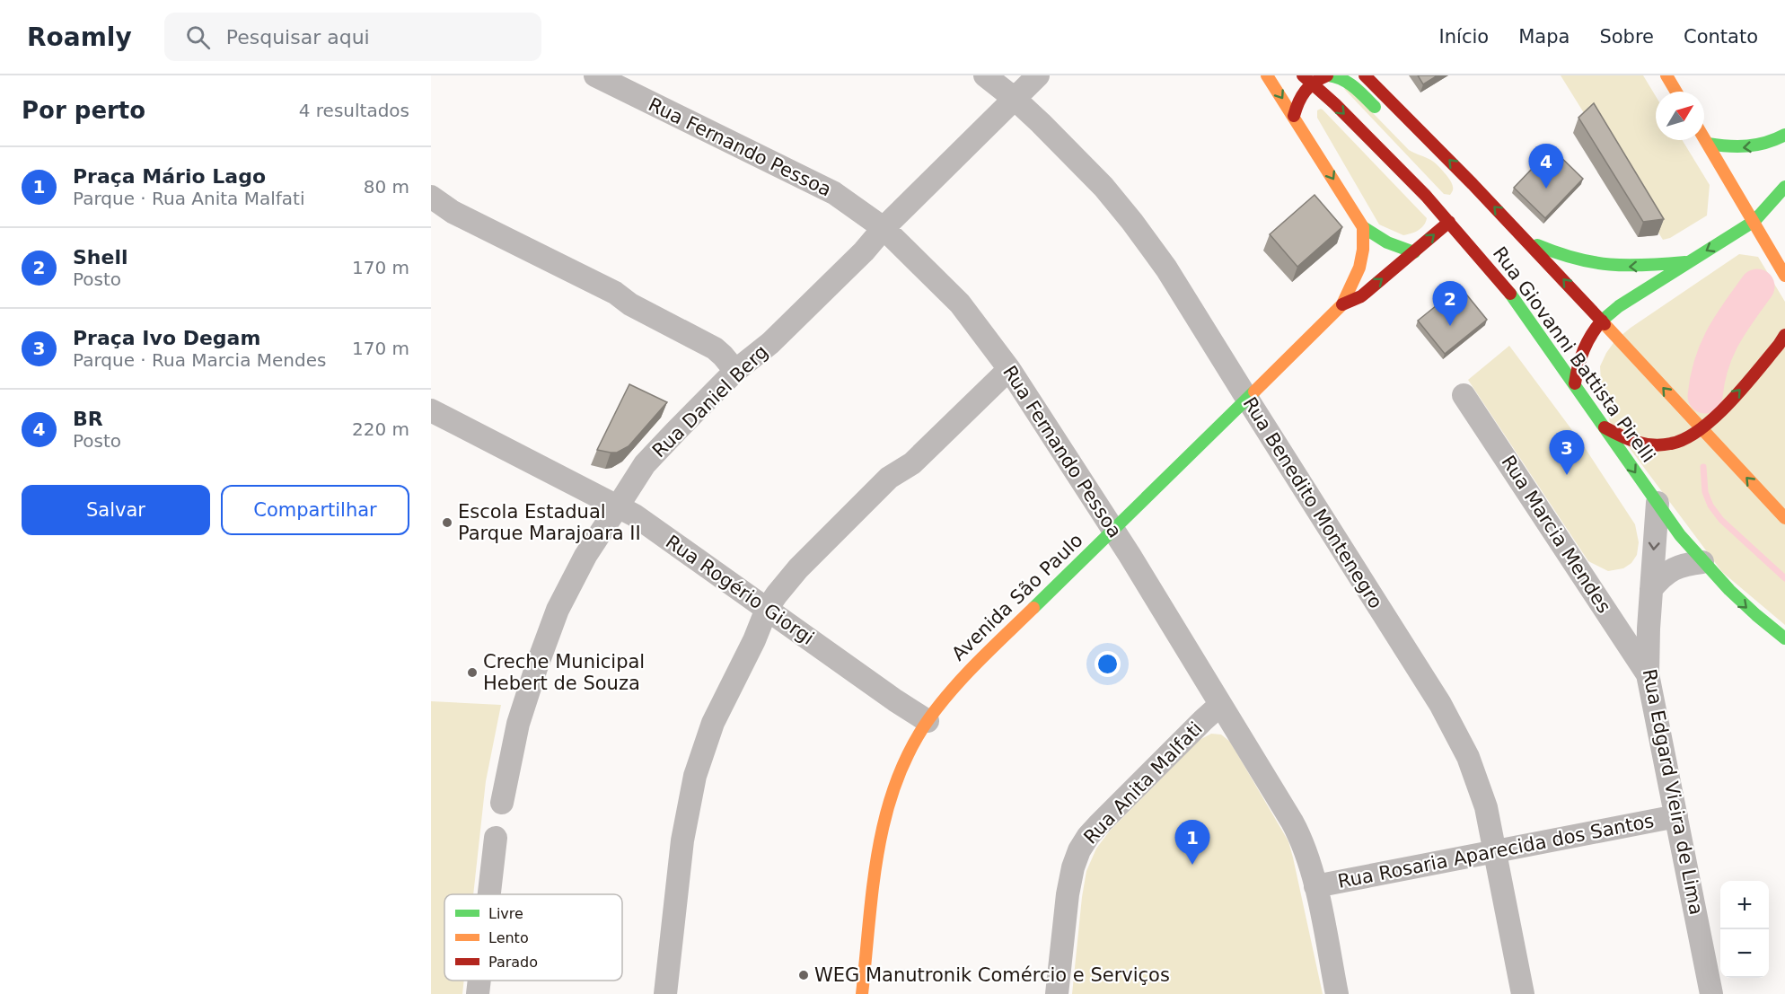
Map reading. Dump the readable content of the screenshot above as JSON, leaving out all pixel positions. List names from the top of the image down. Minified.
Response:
{"streets":{"main road":["Rua Giovanni Battista Pirelli","Avenida São Paulo"],"street":["Rua Fernando Pessoa","Rua Daniel Berg","Rua Benedito Montenegro","Rua Marcia Mendes","Rua Rogério Giorgi","Rua Anita Malfati","Rua Edgard Vieira de Lima","Rua Rosaria Aparecida dos Santos"]},"crossings":[["Rua Fernando Pessoa","Rua Daniel Berg"],["Rua Fernando Pessoa","Avenida São Paulo"],["Rua Fernando Pessoa","Rua Anita Malfati"],["Rua Fernando Pessoa","Rua Rosaria Aparecida dos Santos"],["Rua Giovanni Battista Pirelli","Avenida São Paulo"],["Rua Giovanni Battista Pirelli","Rua Edgard Vieira de Lima"],["Rua Daniel Berg","Rua Benedito Montenegro"],["Rua Daniel Berg","Rua Rogério Giorgi"],["Rua Benedito Montenegro","Avenida São Paulo"],["Rua Benedito Montenegro","Rua Rosaria Aparecida dos Santos"],["Rua Marcia Mendes","Rua Edgard Vieira de Lima"],["Rua Rogério Giorgi","Avenida São Paulo"],["Rua Edgard Vieira de Lima","Rua Rosaria Aparecida dos Santos"]],"places":["Escola Estadual Parque Marajoara II","Creche Municipal Hebert de Souza","WEG Manutronik Comércio e Serviços"],"legend":["Livre","Lento","Parado"],"north":"top right","page":{"header":"Roamly","search":"Pesquisar aqui","nav":["Início","Mapa","Sobre","Contato"],"heading":["Por perto","4 resultados"],"pins":["4","2","3","1"],"list":[{"mark":"1","name":"Praça Mário Lago","note":"Parque · Rua Anita Malfati","value":"80 m"},{"mark":"2","name":"Shell","note":"Posto","value":"170 m"},{"mark":"3","name":"Praça Ivo Degam","note":"Parque · Rua Marcia Mendes","value":"170 m"},{"mark":"4","name":"BR","note":"Posto","value":"220 m"}],"buttons":["Salvar","Compartilhar"],"map_buttons":["+","−"]}}
